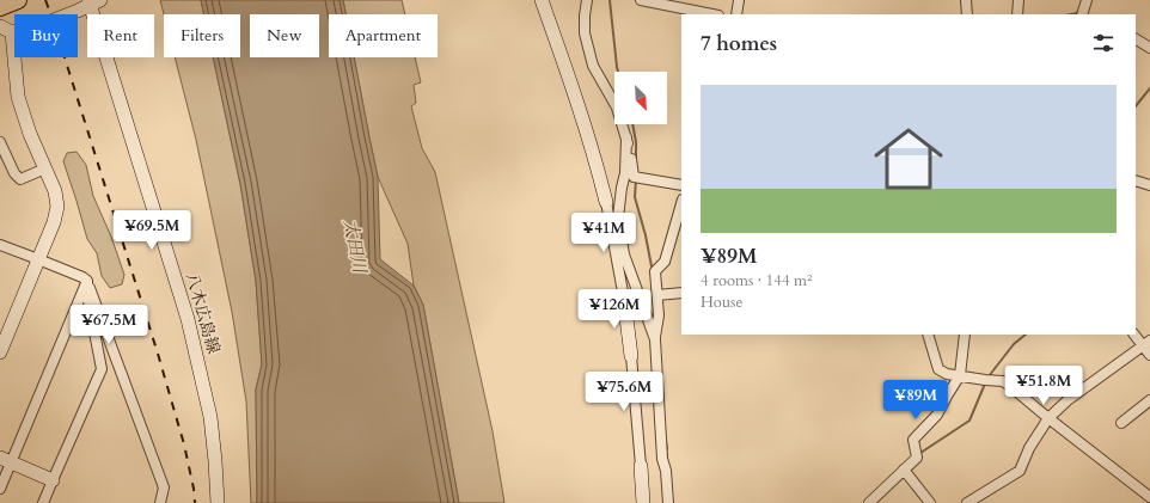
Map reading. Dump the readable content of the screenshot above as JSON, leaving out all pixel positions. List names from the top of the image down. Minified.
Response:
{"streets":{"street":["八木広島線"]},"water":["太田川"],"north":"bottom right","page":{"chip":["Buy","Rent","Filters","New","Apartment"],"heading":"7 homes","list":[{"name":"¥89M","note":"4 rooms · 144 m² · House"}],"price":["¥69.5M","¥41M","¥126M","¥67.5M","¥51.8M","¥75.6M","¥89M"]}}
